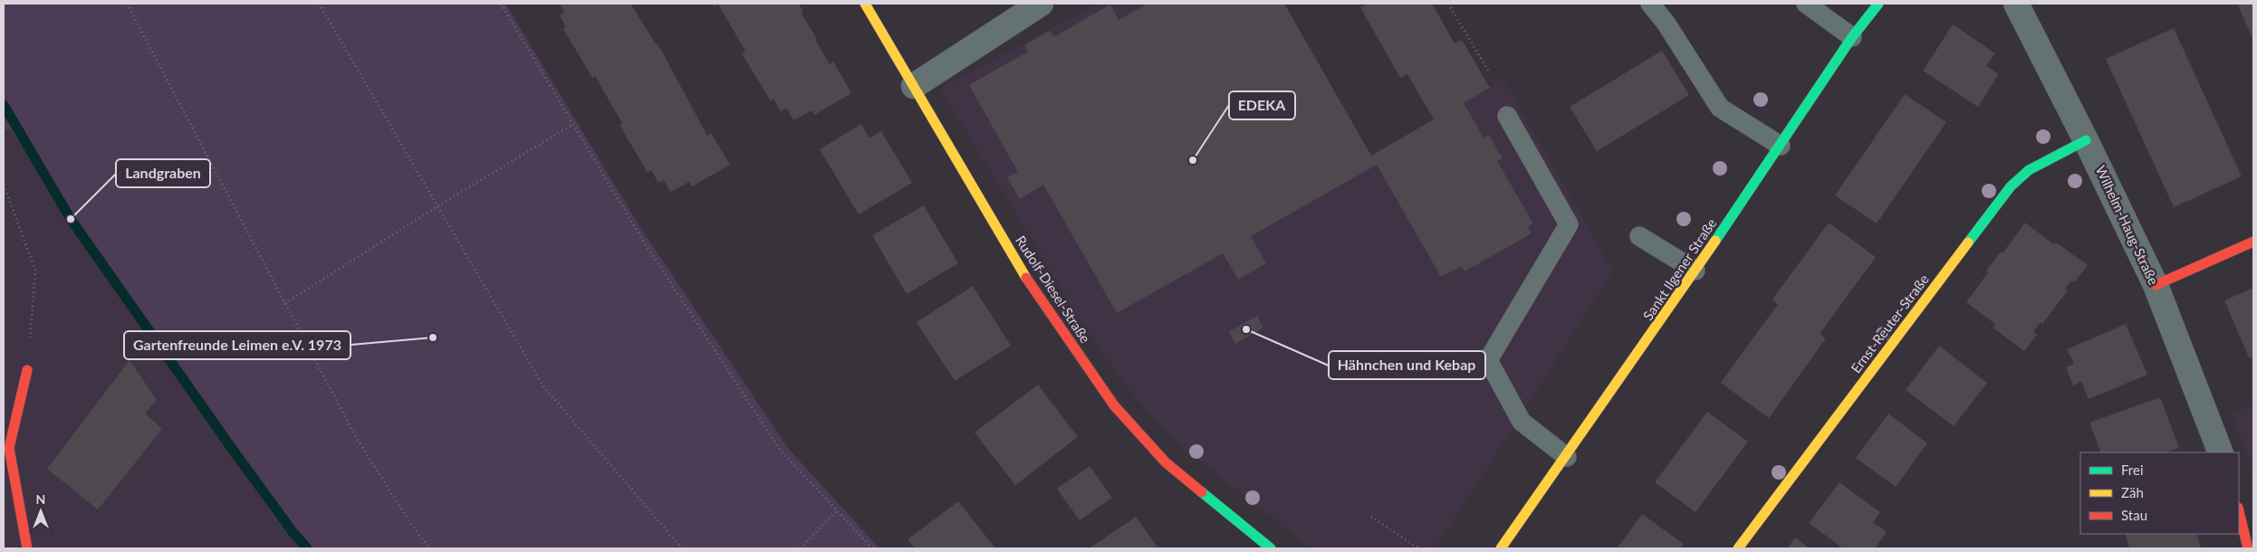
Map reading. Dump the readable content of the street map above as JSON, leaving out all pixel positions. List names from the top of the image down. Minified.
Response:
{"streets":{"street":["Wilhelm-Haug-Straße","Sankt Ilgener Straße","Rudolf-Diesel-Straße","Ernst-Reuter-Straße"]},"crossings":[["Wilhelm-Haug-Straße","Ernst-Reuter-Straße"]],"places":["EDEKA","Landgraben","Hähnchen und Kebap","Gartenfreunde Leimen e.V. 1973"],"legend":["Frei","Zäh","Stau"],"north":"top"}
